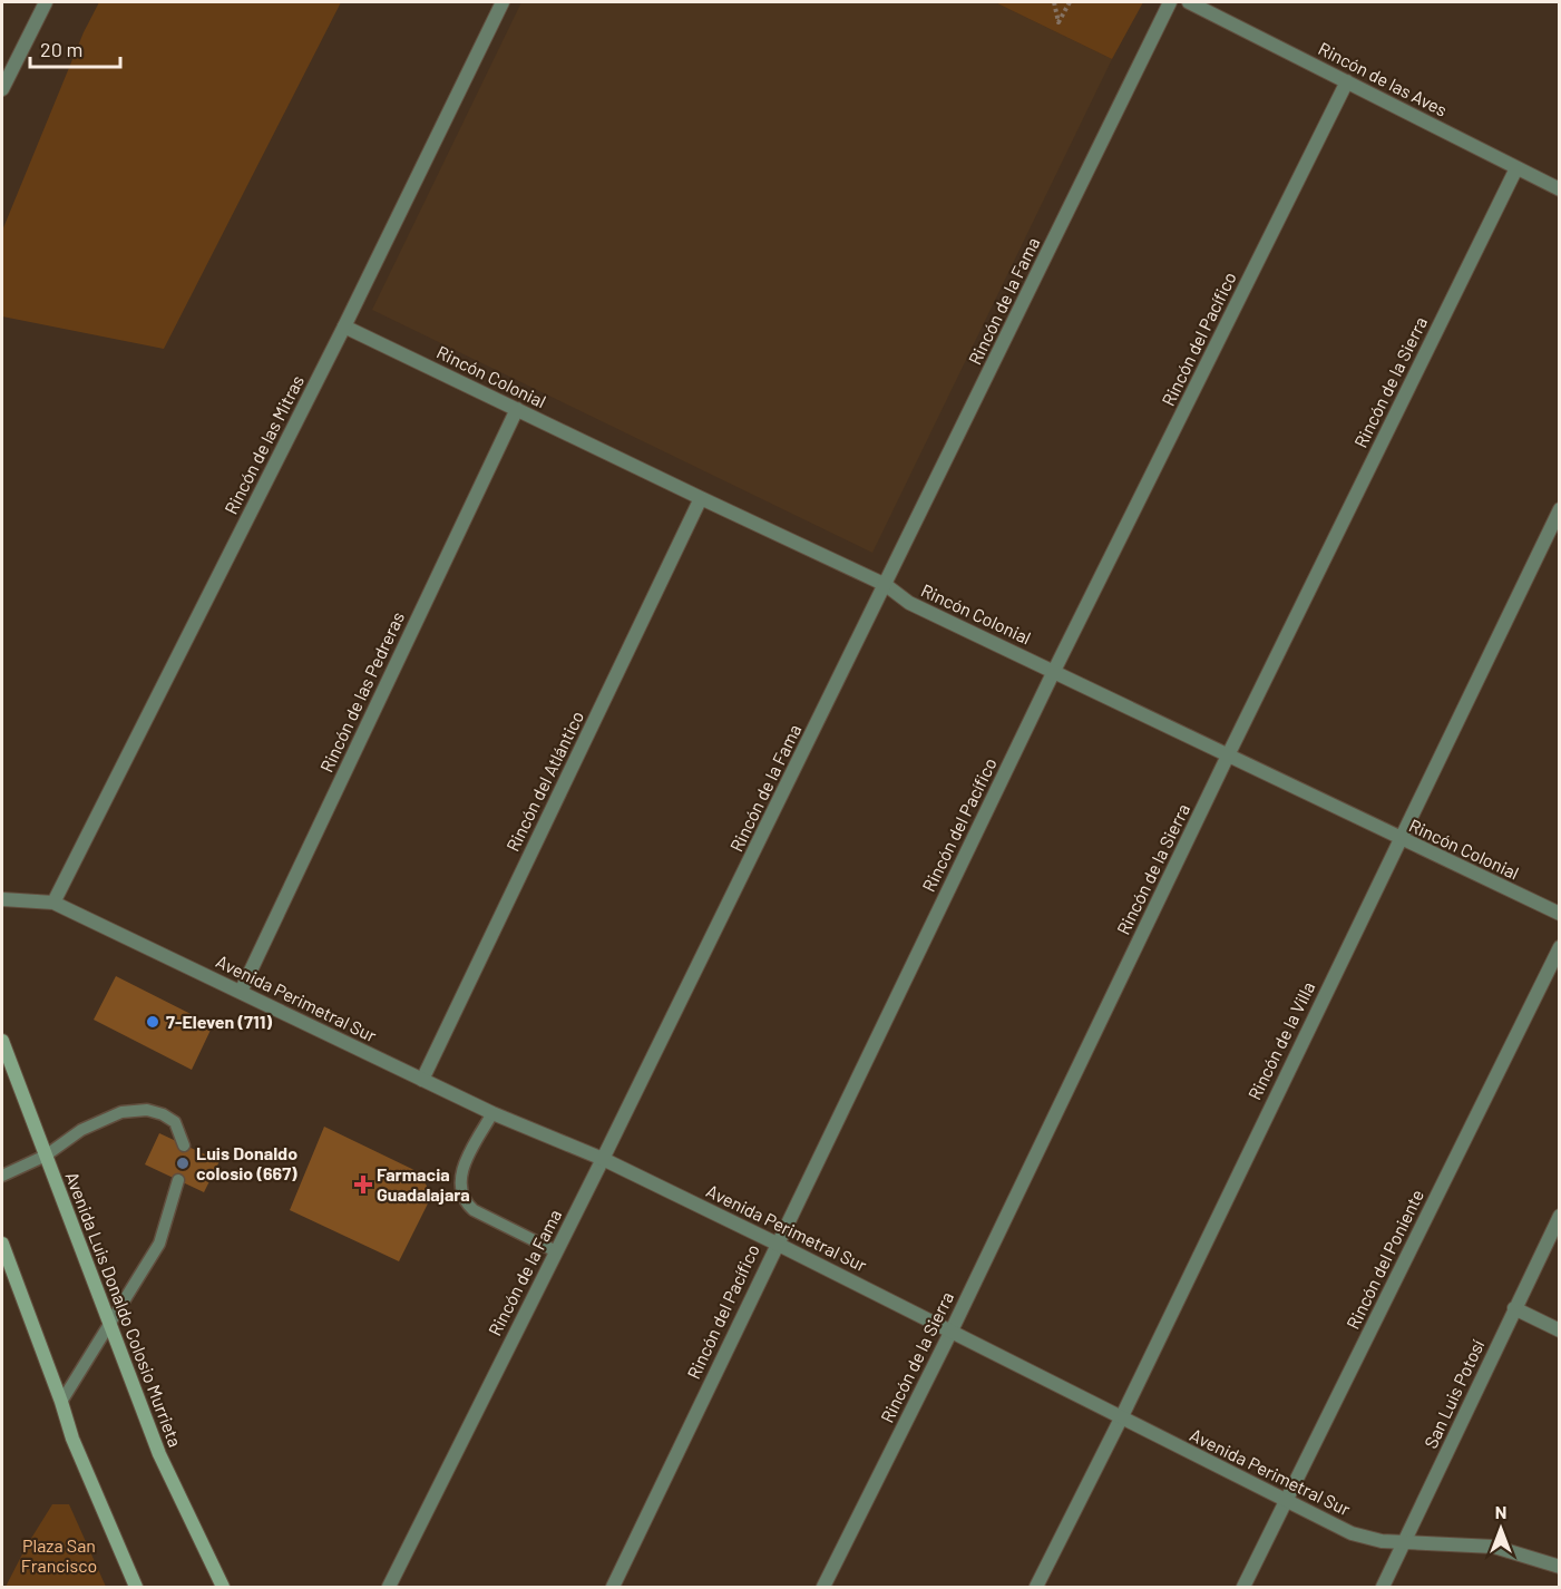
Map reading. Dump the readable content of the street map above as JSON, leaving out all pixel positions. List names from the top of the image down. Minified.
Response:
{"streets":{"main road":["Avenida Luis Donaldo Colosio Murrieta"],"street":["Rincón de las Aves","Rincón de la Fama","Rincón del Pacífico","Rincón Colonial","Rincón de la Sierra","Rincón de las Mitras","Rincón de las Pedreras","Rincón del Atlántico","Avenida Perimetral Sur","Rincón de la Villa","Rincón del Poniente","San Luis Potosí"]},"crossings":[["Rincón de las Aves","Rincón del Pacífico"],["Rincón de las Aves","Rincón de la Sierra"],["Rincón de la Fama","Rincón Colonial"],["Rincón de la Fama","Avenida Perimetral Sur"],["Rincón del Pacífico","Rincón Colonial"],["Rincón del Pacífico","Avenida Perimetral Sur"],["Rincón Colonial","Rincón de la Sierra"],["Rincón Colonial","Rincón de las Mitras"],["Rincón Colonial","Rincón de las Pedreras"],["Rincón Colonial","Rincón del Atlántico"],["Rincón Colonial","Rincón de la Villa"],["Rincón de la Sierra","Avenida Perimetral Sur"],["Rincón de las Mitras","Avenida Perimetral Sur"],["Rincón de las Pedreras","Avenida Perimetral Sur"],["Rincón del Atlántico","Avenida Perimetral Sur"],["Avenida Perimetral Sur","Rincón de la Villa"],["Avenida Perimetral Sur","Rincón del Poniente"],["Avenida Perimetral Sur","San Luis Potosí"]],"parks":["Plaza San Francisco"],"places":{"other":["7-Eleven (711)","Luis Donaldo colosio (667)"],"health":["Farmacia Guadalajara"]},"scale_bar":"20 m","north":"top"}
